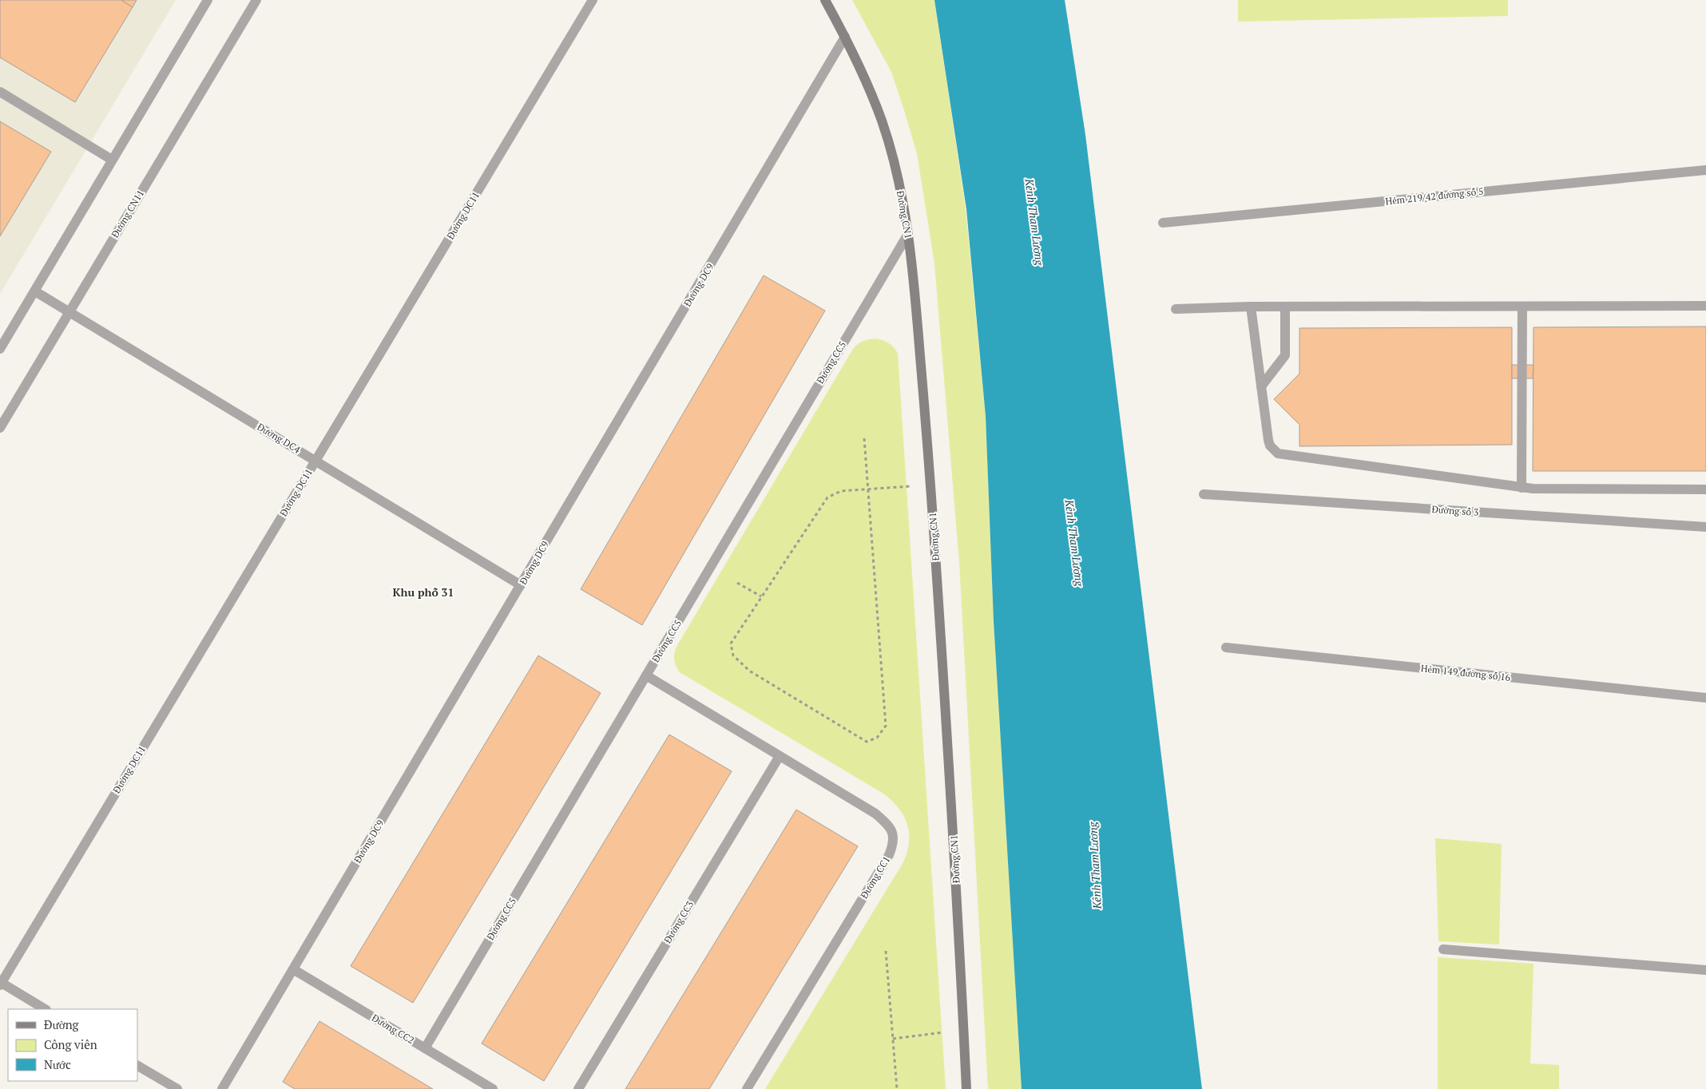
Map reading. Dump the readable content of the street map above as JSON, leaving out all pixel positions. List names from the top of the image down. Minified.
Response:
{"streets":{"street":["Hẻm 219/42 đường số 5","Đường CN11","Đường CN1","Đường DC11","Đường DC9","Đường CC5","Đường DC4","Đường số 3","Hẻm 149 đường số 16","Đường CC1","Đường CC3","Đường CC2"]},"crossings":[["Đường CN11","Đường DC4"],["Đường CN1","Đường DC9"],["Đường CN1","Đường CC5"],["Đường DC11","Đường DC4"],["Đường DC9","Đường DC4"],["Đường DC9","Đường CC2"],["Đường CC5","Đường CC1"],["Đường CC5","Đường CC2"],["Đường CC1","Đường CC3"]],"districts":["Khu phố 31"],"water":["Kênh Tham Lương"],"legend":["Đường","Công viên","Nước"]}
